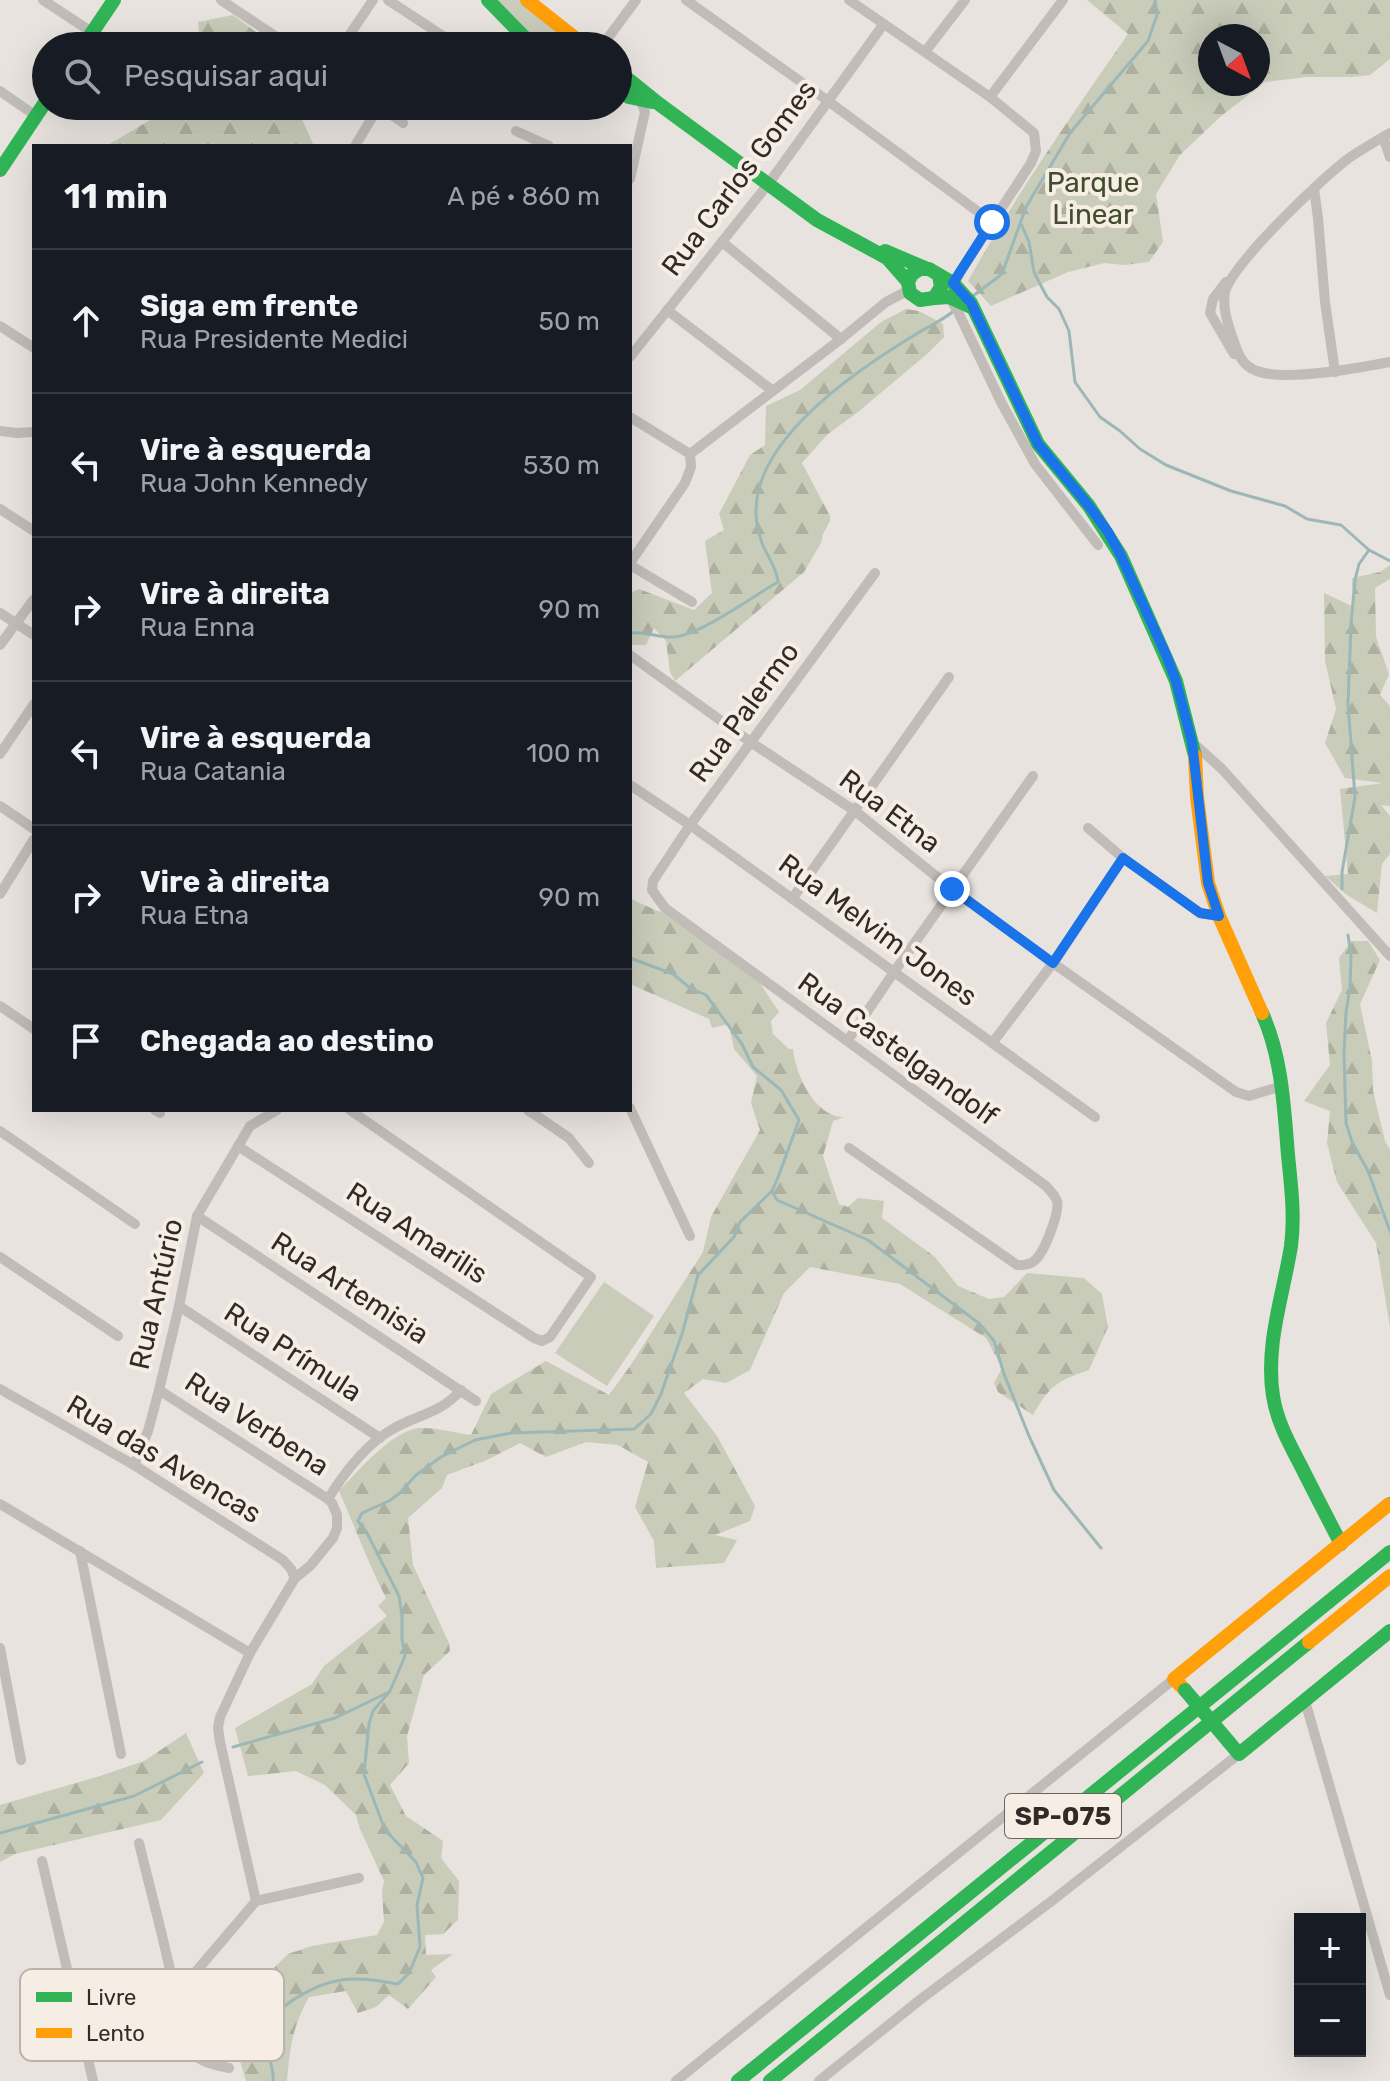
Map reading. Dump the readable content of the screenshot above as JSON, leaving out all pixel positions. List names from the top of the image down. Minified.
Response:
{"streets":{"main road":["SP-075"],"street":["Rua Carlos Gomes","Rua Palermo","Rua Etna","Rua Melvim Jones","Rua Castelgandolf","Rua Amarilis","Rua Artemisia","Rua Antúrio","Rua Prímula","Rua Verbena","Rua das Avencas"]},"crossings":[["Rua Palermo","Rua Etna"],["Rua Palermo","Rua Melvim Jones"],["Rua Palermo","Rua Castelgandolf"],["Rua Amarilis","Rua Antúrio"],["Rua Artemisia","Rua Antúrio"],["Rua Antúrio","Rua Prímula"],["Rua Antúrio","Rua Verbena"],["Rua Antúrio","Rua das Avencas"]],"parks":["Parque Linear"],"legend":["Livre","Lento"],"north":"bottom right","page":{"search":"Pesquisar aqui","heading":["11 min","A pé · 860 m"],"list":[["Siga em frente","Rua Presidente Medici","50 m"],["Vire à esquerda","Rua John Kennedy","530 m"],["Vire à direita","Rua Enna","90 m"],["Vire à esquerda","Rua Catania","100 m"],["Vire à direita","Rua Etna","90 m"],"Chegada ao destino"],"map_buttons":["+","−"]}}
